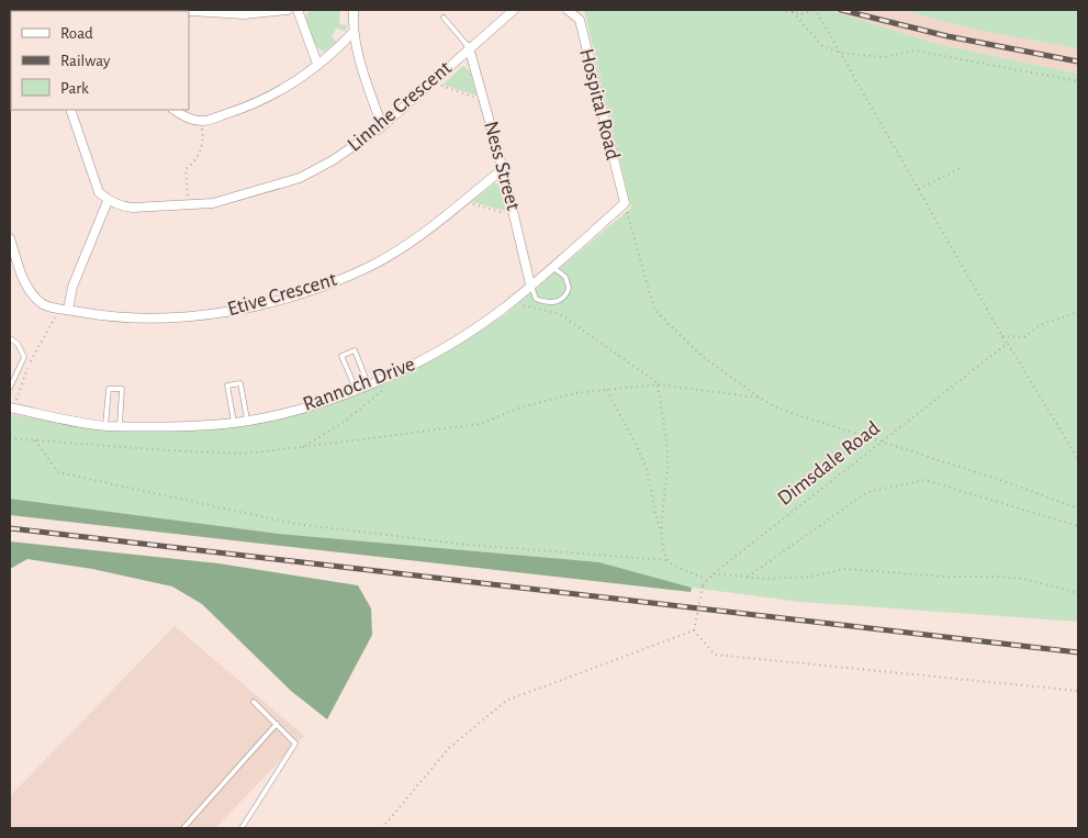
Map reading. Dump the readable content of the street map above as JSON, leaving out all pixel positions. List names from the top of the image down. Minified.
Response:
{"streets":{"street":["Hospital Road","Linnhe Crescent","Ness Street","Etive Crescent","Rannoch Drive"],"path":["Dimsdale Road"]},"crossings":[["Hospital Road","Rannoch Drive"],["Linnhe Crescent","Ness Street"],["Ness Street","Etive Crescent"],["Ness Street","Rannoch Drive"]],"legend":["Road","Railway","Park"]}
